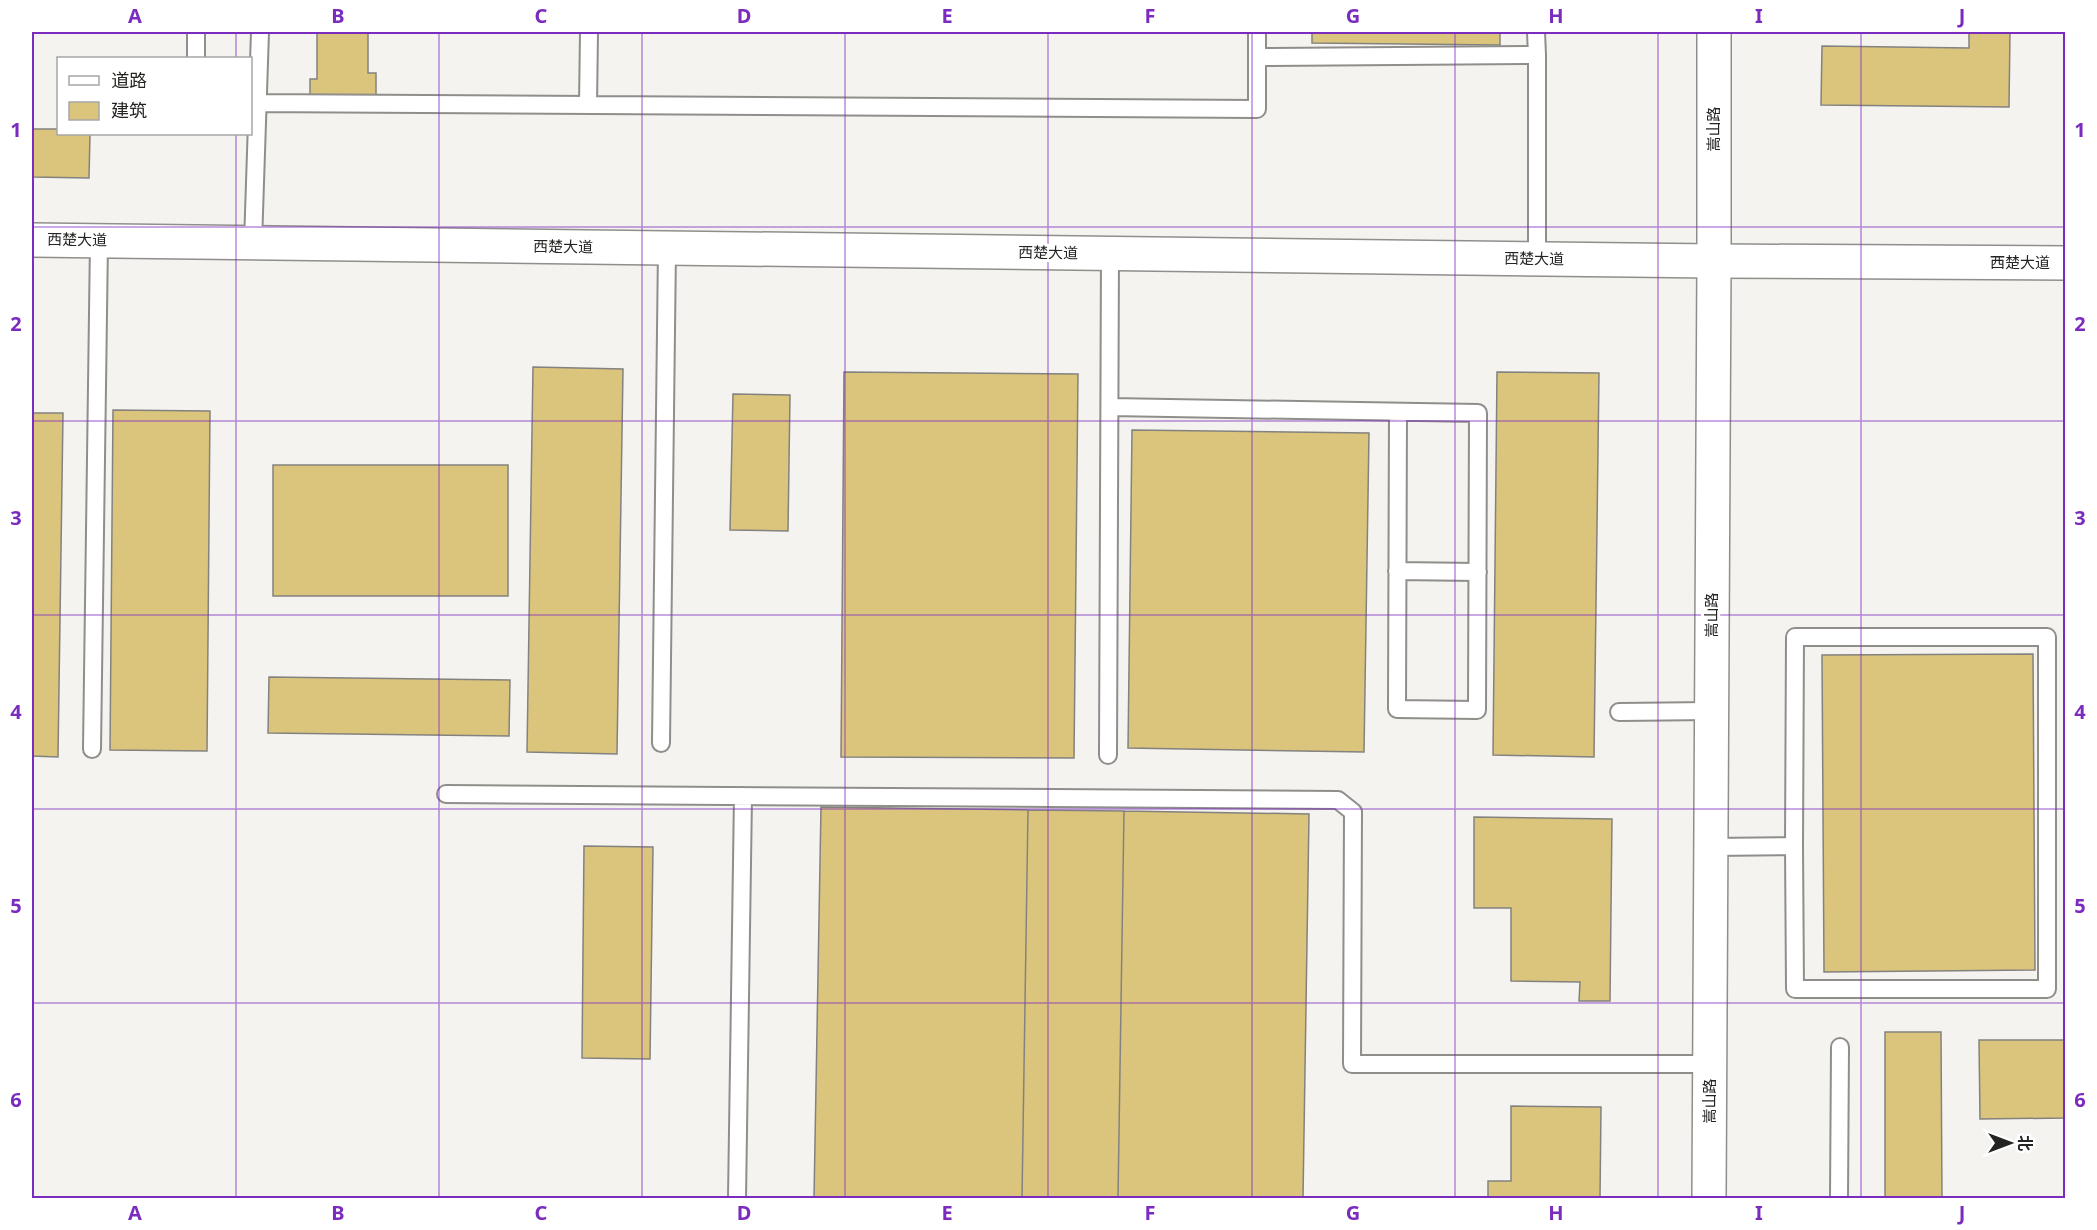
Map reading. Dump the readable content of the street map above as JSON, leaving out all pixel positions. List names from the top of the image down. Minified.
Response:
{"streets":{"main road":["嵩山路","西楚大道"]},"crossings":[["嵩山路","西楚大道"]],"legend":["道路","建筑"],"north":"right","grid":{"columns":["A","B","C","D","E","F","G","H","I","J"],"rows":["1","2","3","4","5","6"]}}
